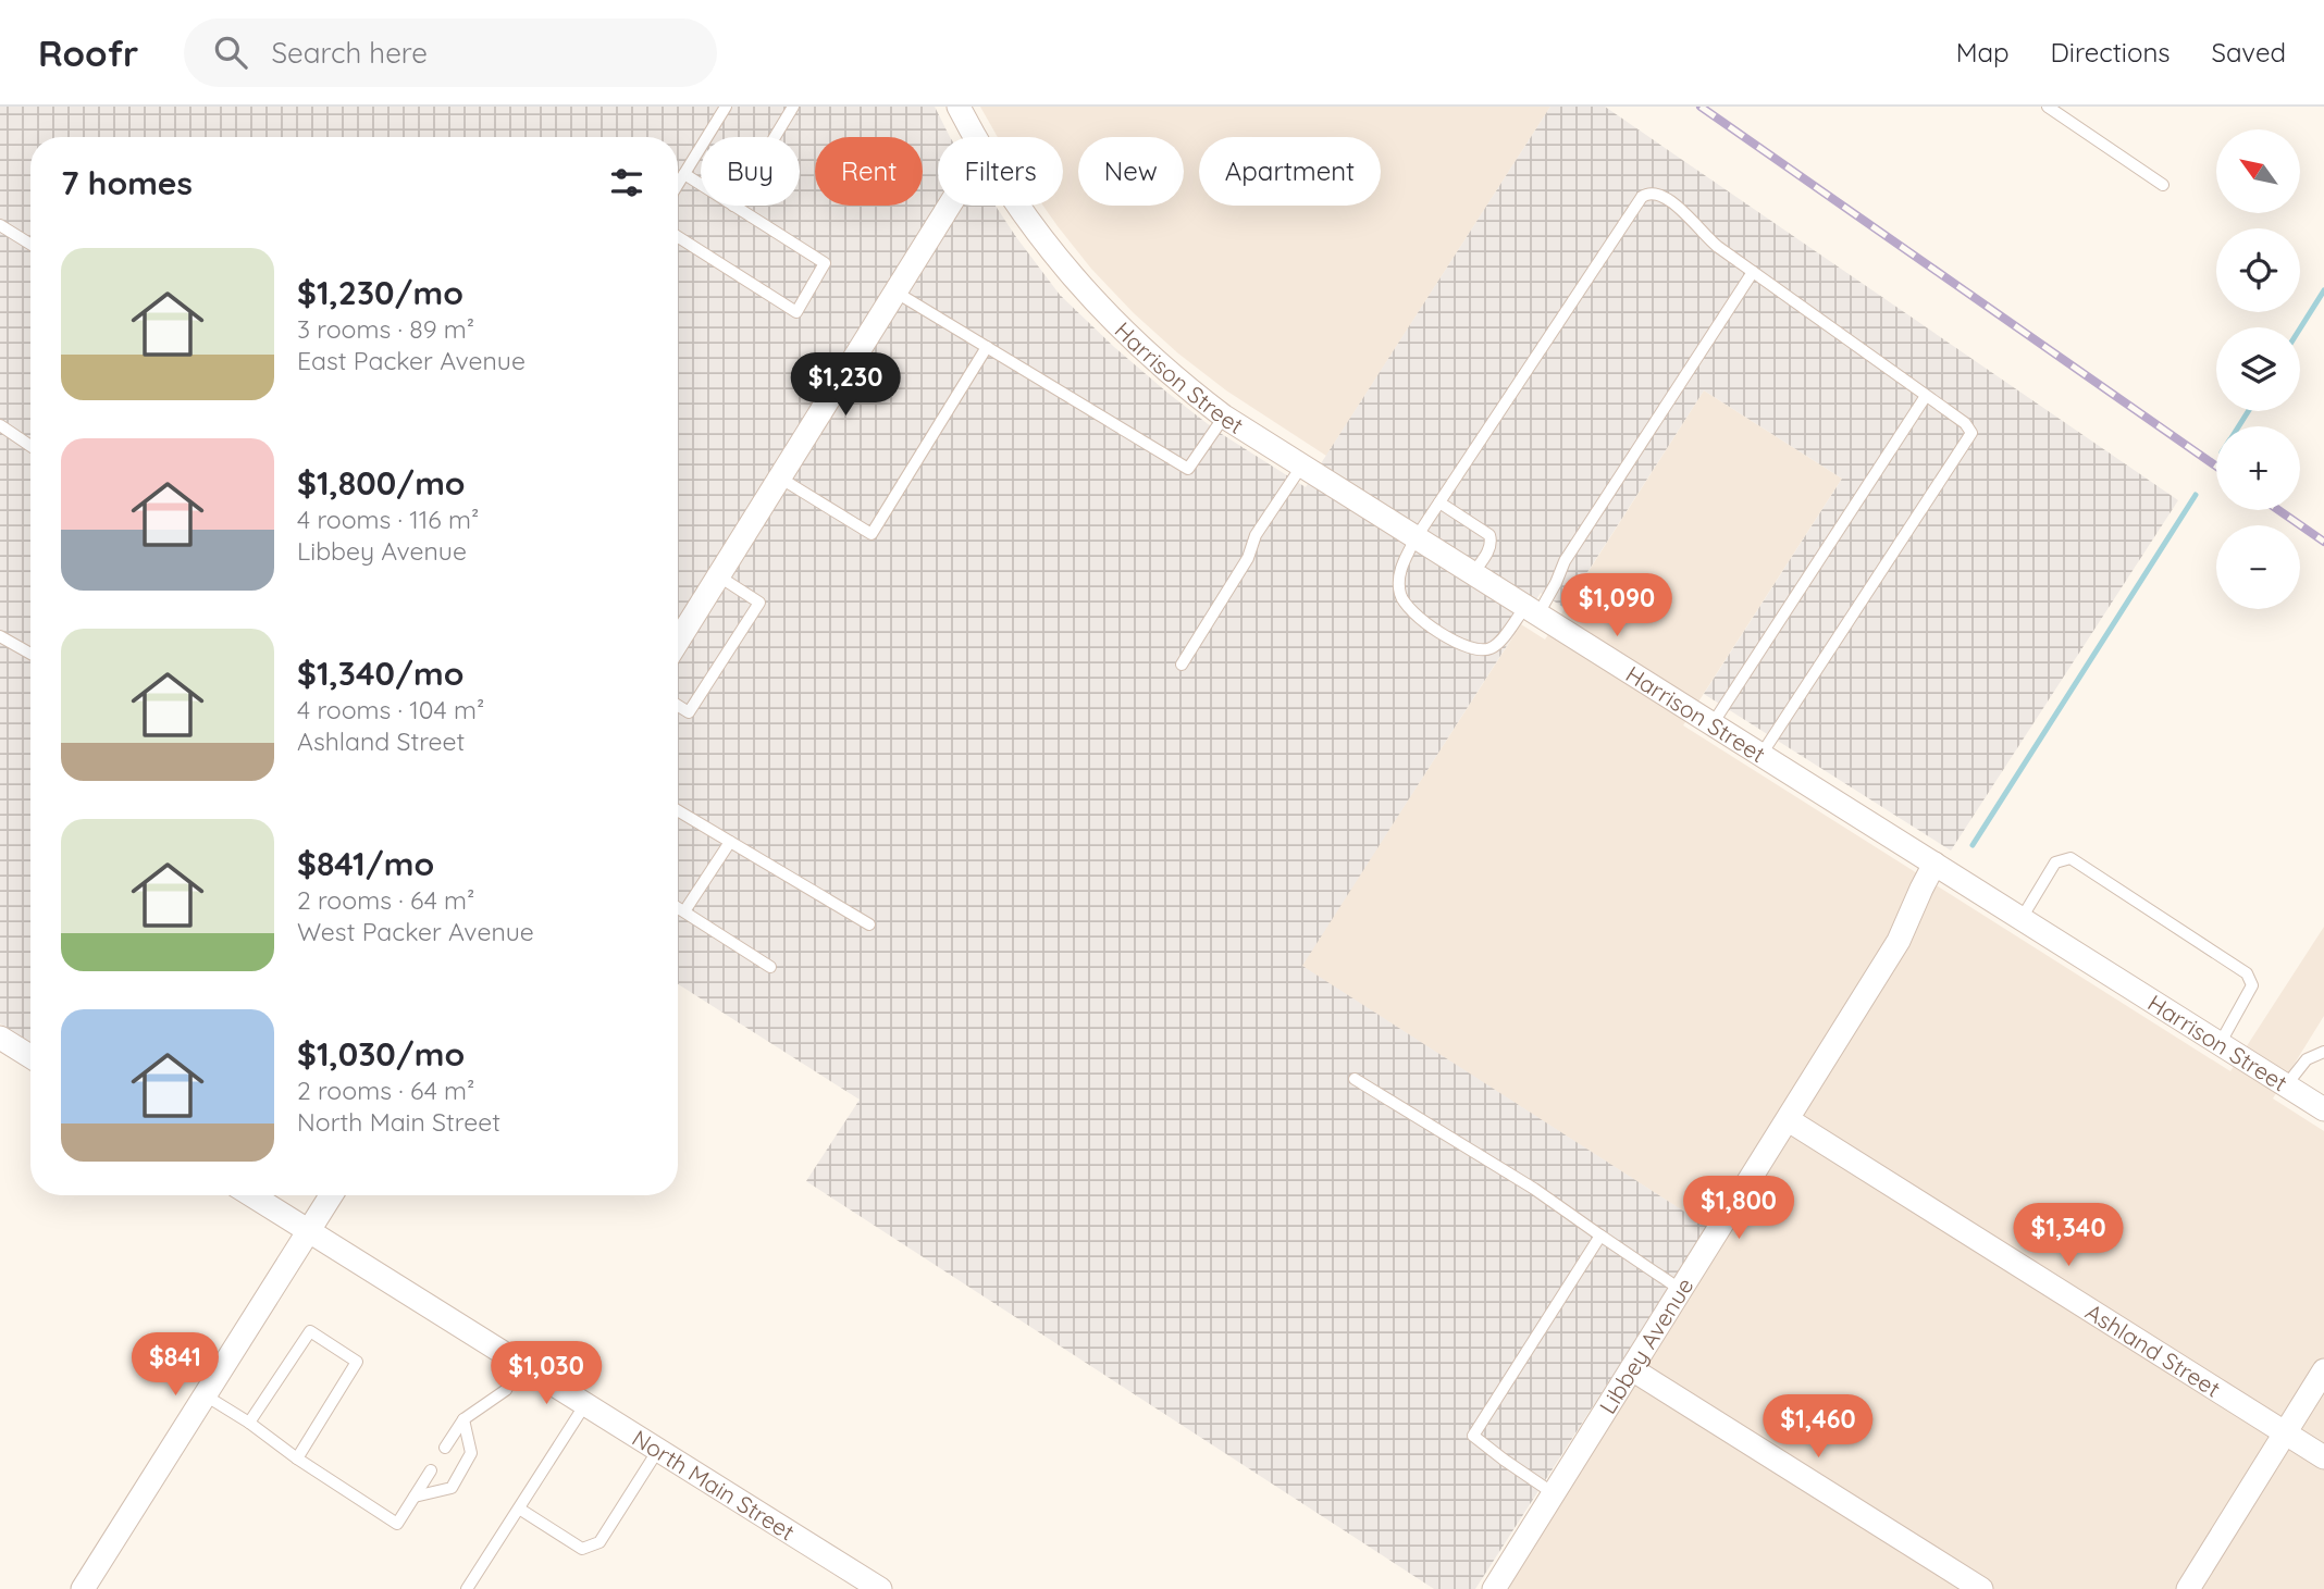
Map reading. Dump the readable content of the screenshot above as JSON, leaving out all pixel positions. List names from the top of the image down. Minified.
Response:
{"streets":{"street":["Harrison Street","Libbey Avenue","Ashland Street","North Main Street"]},"crossings":[["Harrison Street","Libbey Avenue"],["Libbey Avenue","Ashland Street"]],"north":"top left","page":{"header":"Roofr","search":"Search here","nav":["Map","Directions","Saved"],"map_buttons":["+","−"],"chip":["Buy","Rent","Filters","New","Apartment"],"heading":"7 homes","list":[{"name":"$1,230/mo","note":"3 rooms · 89 m² · East Packer Avenue"},{"name":"$1,800/mo","note":"4 rooms · 116 m² · Libbey Avenue"},{"name":"$1,340/mo","note":"4 rooms · 104 m² · Ashland Street"},{"name":"$841/mo","note":"2 rooms · 64 m² · West Packer Avenue"},{"name":"$1,030/mo","note":"2 rooms · 64 m² · North Main Street"}],"price":["$1,230","$1,090","$1,800","$1,340","$841","$1,030","$1,460"]}}
